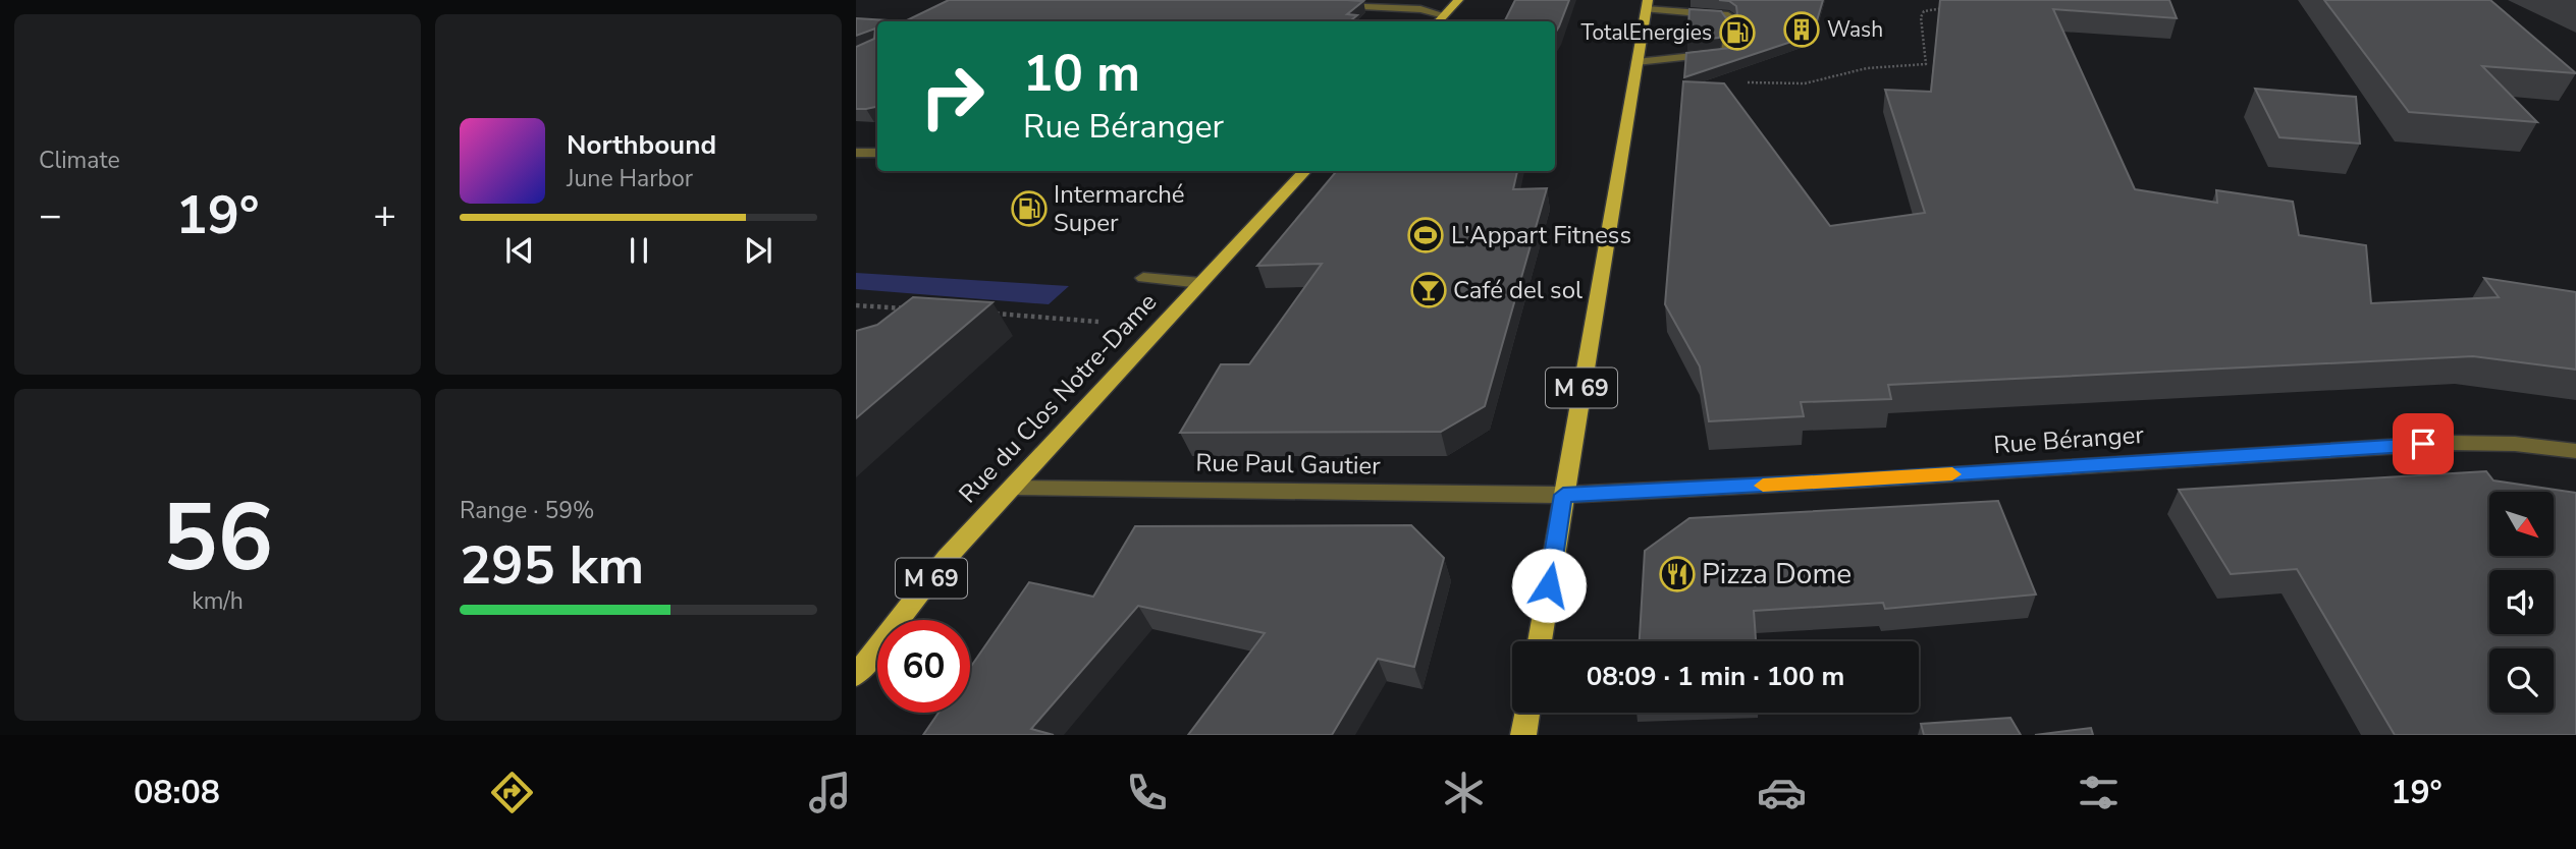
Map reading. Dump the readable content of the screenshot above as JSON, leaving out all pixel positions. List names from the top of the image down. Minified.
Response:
{"streets":{"main road":["M 69","Rue du Clos Notre-Dame"],"street":["Rue Béranger","Rue Paul Gautier"]},"crossings":[["M 69","Rue Béranger"],["M 69","Rue Paul Gautier"],["Rue du Clos Notre-Dame","Rue Paul Gautier"],["Rue Béranger","Rue Paul Gautier"]],"places":{"building":["Wash"],"fuel station":["TotalEnergies","Intermarché Super"],"sports":["L'Appart Fitness"],"bar":["Café del sol"],"restaurant":["Pizza Dome"]},"north":"bottom right","page":{"tile":["Climate",["56","km/h"],["Range · 59%","295 km"]],"turn":["10 m","Rue Béranger"],"song":["Northbound","June Harbor"],"heat":["−","19°","+"],"limit":"60","trip":"08:09 · 1 min · 100 m","tabs":["08:08","19°"]}}
